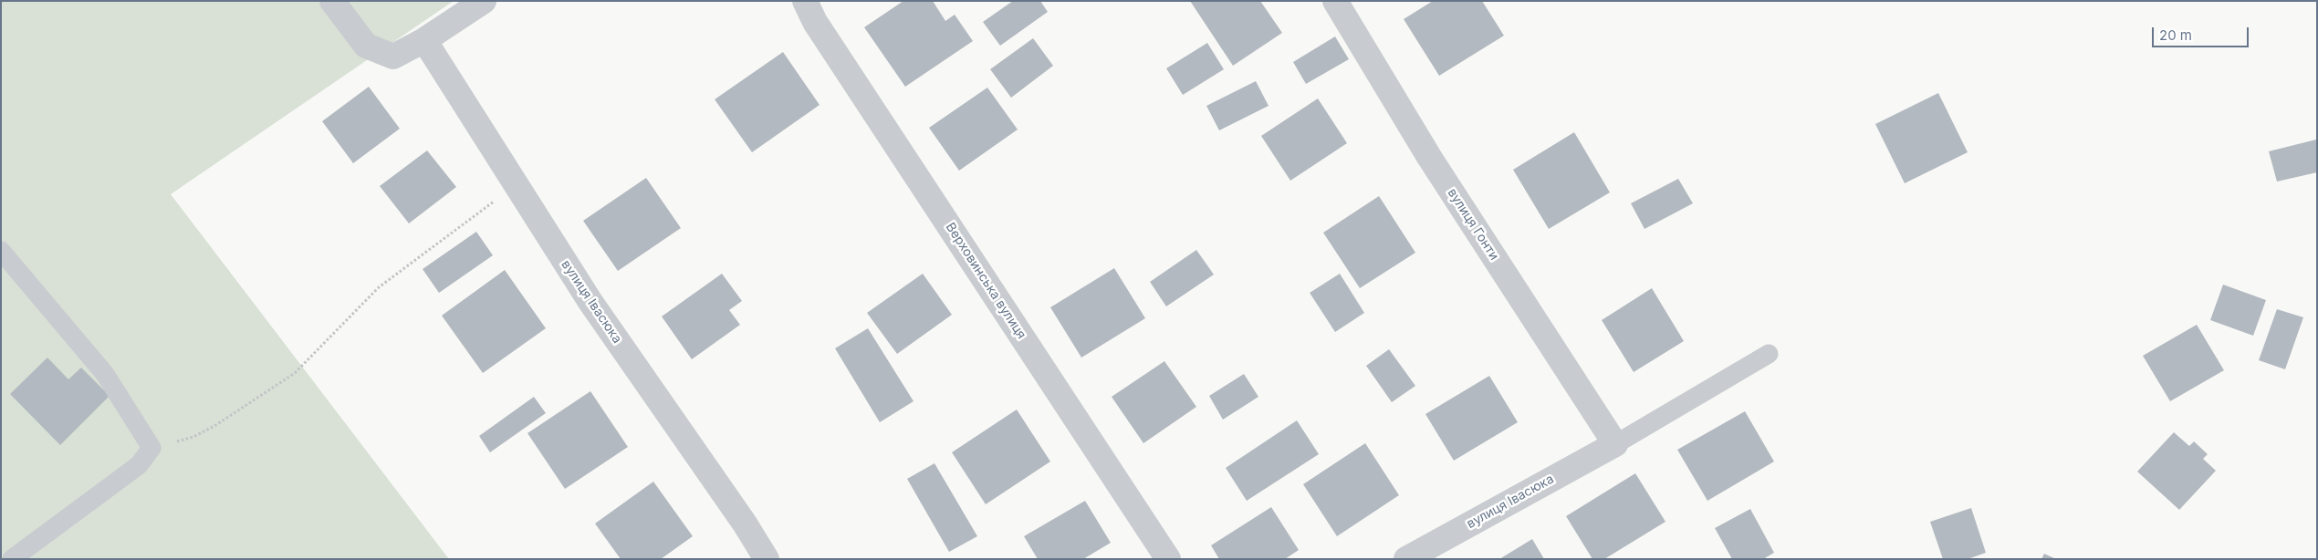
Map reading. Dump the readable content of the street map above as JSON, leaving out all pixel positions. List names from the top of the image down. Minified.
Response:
{"streets":{"street":["вулиця Гонти","Верховинська вулиця","вулиця Івасюка"]},"crossings":[["вулиця Гонти","вулиця Івасюка"]],"scale_bar":"20 m"}
